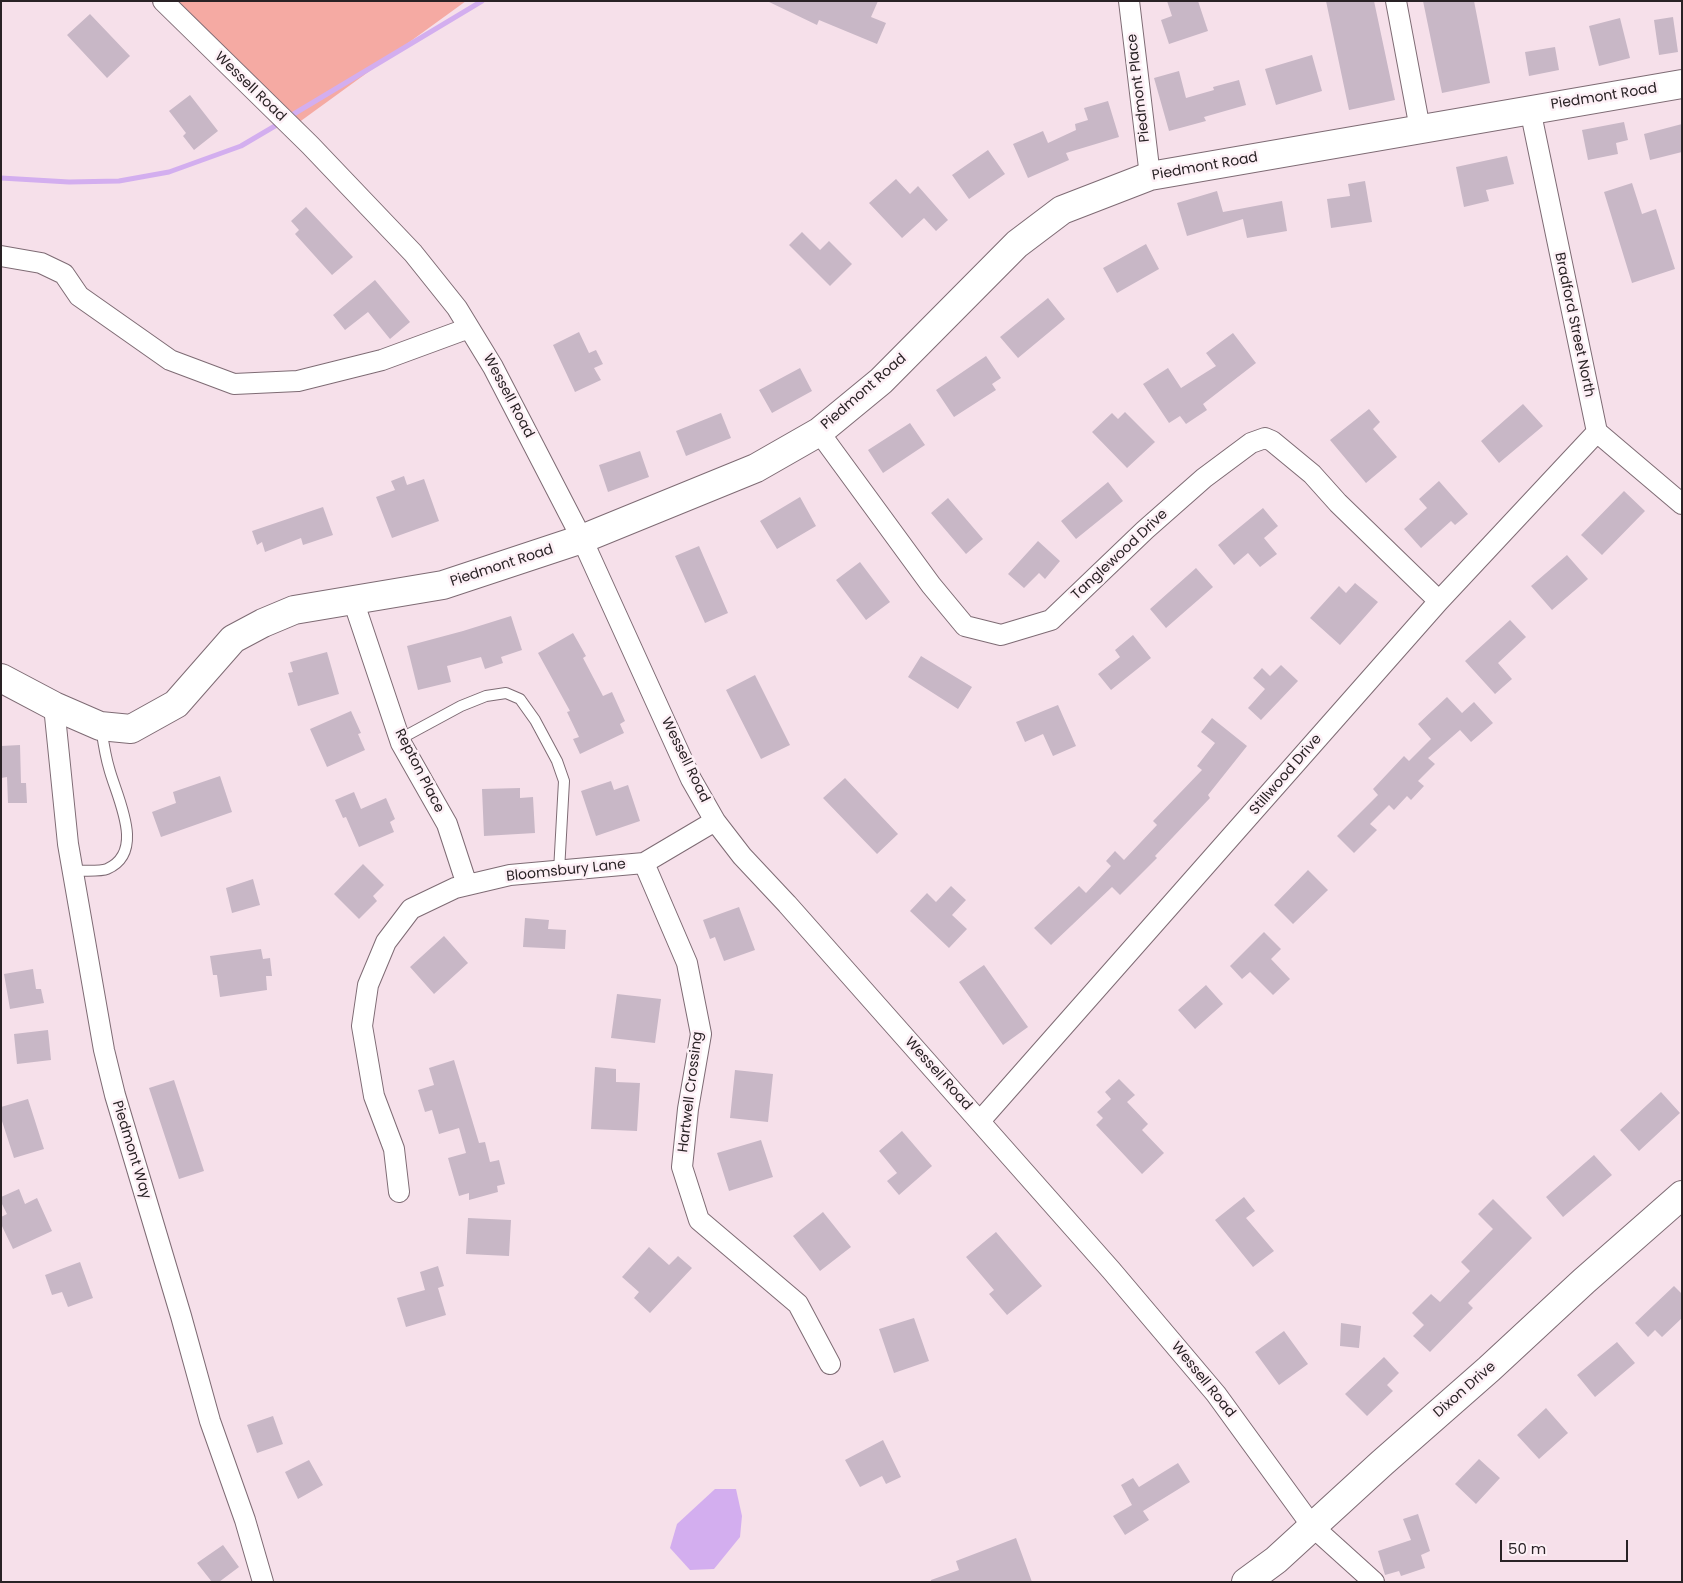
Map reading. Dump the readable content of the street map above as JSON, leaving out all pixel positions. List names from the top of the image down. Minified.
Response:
{"streets":{"street":["Wessell Road","Piedmont Place","Piedmont Road","Bradford Street North","Tanglewood Drive","Repton Place","Stillwood Drive","Bloomsbury Lane","Hartwell Crossing","Piedmont Way","Dixon Drive"]},"crossings":[["Wessell Road","Piedmont Road"],["Wessell Road","Stillwood Drive"],["Wessell Road","Bloomsbury Lane"],["Wessell Road","Dixon Drive"],["Piedmont Place","Piedmont Road"],["Piedmont Road","Bradford Street North"],["Piedmont Road","Tanglewood Drive"],["Piedmont Road","Repton Place"],["Piedmont Road","Piedmont Way"],["Bradford Street North","Stillwood Drive"],["Tanglewood Drive","Stillwood Drive"],["Repton Place","Bloomsbury Lane"],["Bloomsbury Lane","Hartwell Crossing"]],"scale_bar":"50 m"}
